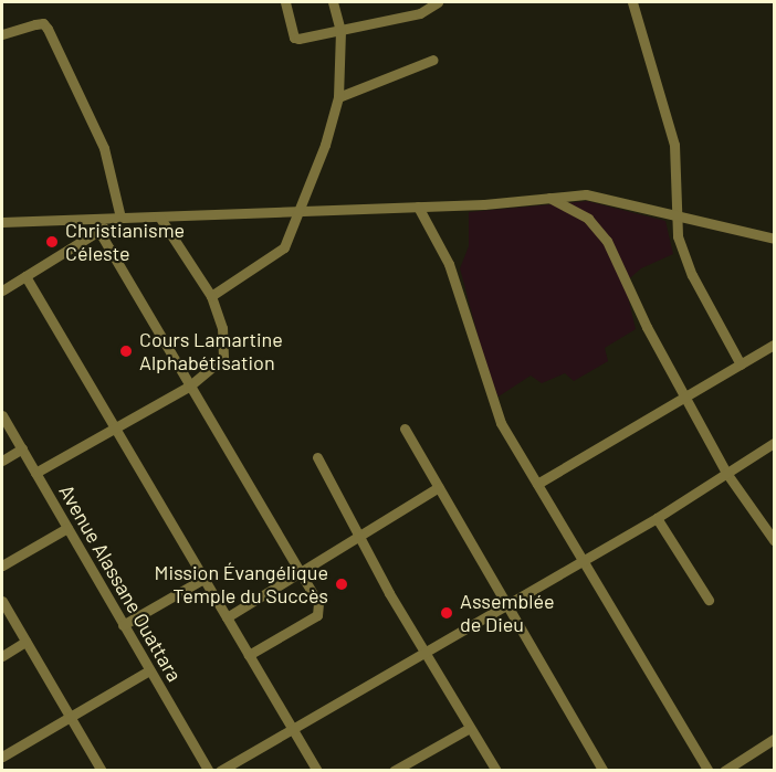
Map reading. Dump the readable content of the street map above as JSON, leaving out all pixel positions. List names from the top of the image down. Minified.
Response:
{"streets":{"street":["Avenue Alassane Ouattara"]},"places":["Christianisme Céleste","Cours Lamartine Alphabétisation","Mission Évangélique Temple du Succès","Assemblée de Dieu"]}
